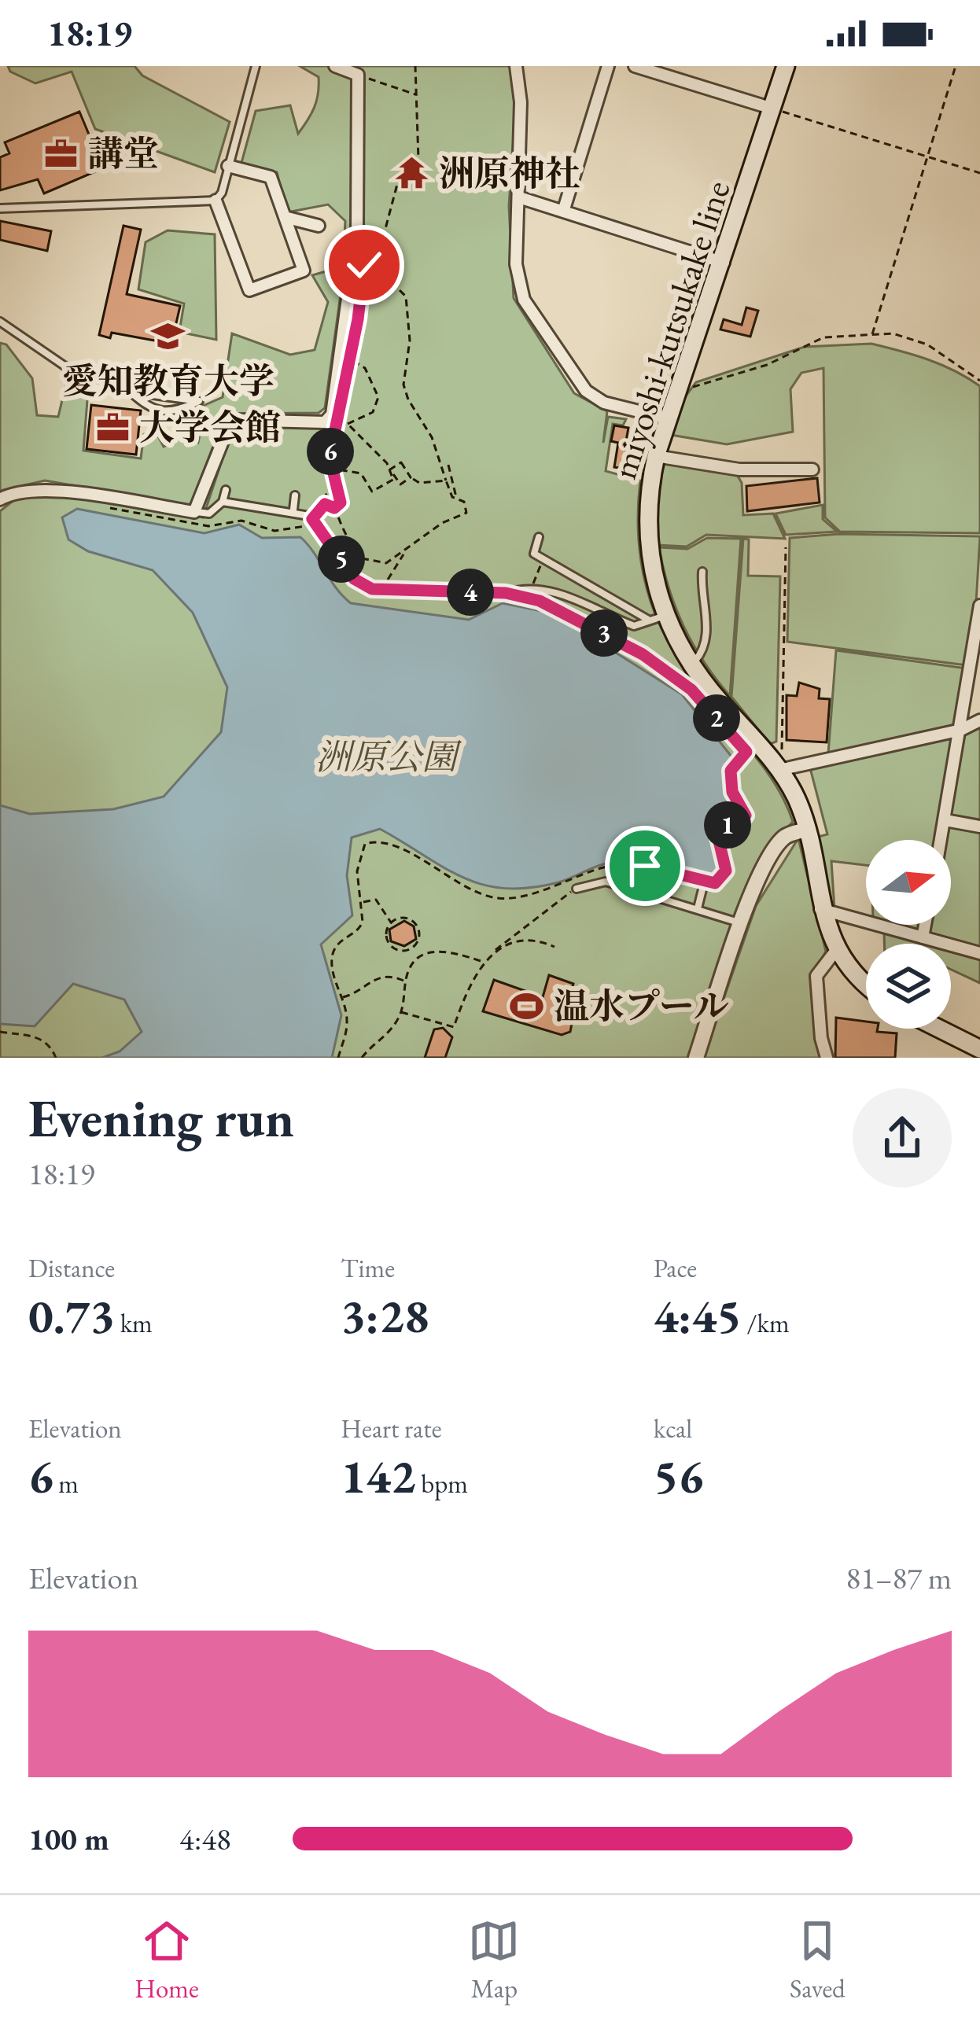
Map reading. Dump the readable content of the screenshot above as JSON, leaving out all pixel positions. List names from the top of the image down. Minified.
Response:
{"streets":{"main road":["miyoshi-kutsukake line"]},"parks":["洲原公園"],"places":{"office":["講堂","大学会館"],"temple":["洲原神社"],"school or university":["愛知教育大学"],"sports":["温水プール"]},"north":"right","page":{"status":"18:19","pins":["6","5","4","3","2","1"],"heading":["Evening run","18:19"],"stats":[["Distance","0.73 km"],["Time","3:28"],["Pace","4:45 /km"],["Elevation","6 m"],["Heart rate","142 bpm"],["kcal","56"]],"chart":["Elevation","81–87 m"],"list":[{"name":"100 m","note":"4:48"}],"tabs":["Home","Map","Saved"]}}
